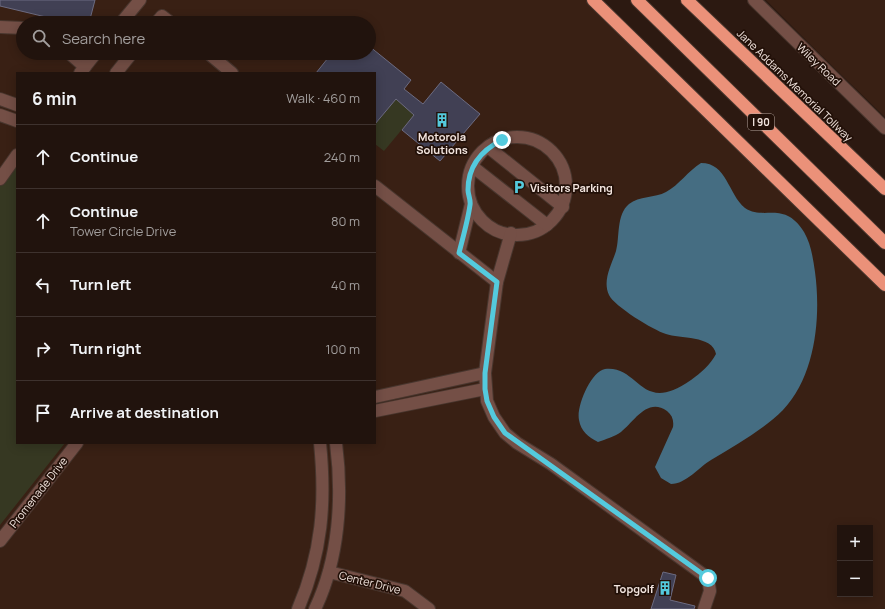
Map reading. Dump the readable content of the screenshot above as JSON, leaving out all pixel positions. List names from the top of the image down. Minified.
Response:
{"streets":{"highway":["Jane Addams Memorial Tollway","I 90"],"street":["Wiley Road","Promenade Drive","Center Drive"]},"places":{"building":["Motorola Solutions","Topgolf"],"parking":["Visitors Parking"]},"page":{"search":"Search here","heading":["6 min","Walk · 460 m"],"list":[["Continue","240 m"],["Continue","Tower Circle Drive","80 m"],["Turn left","40 m"],["Turn right","100 m"],"Arrive at destination"],"map_buttons":["+","−"]}}
